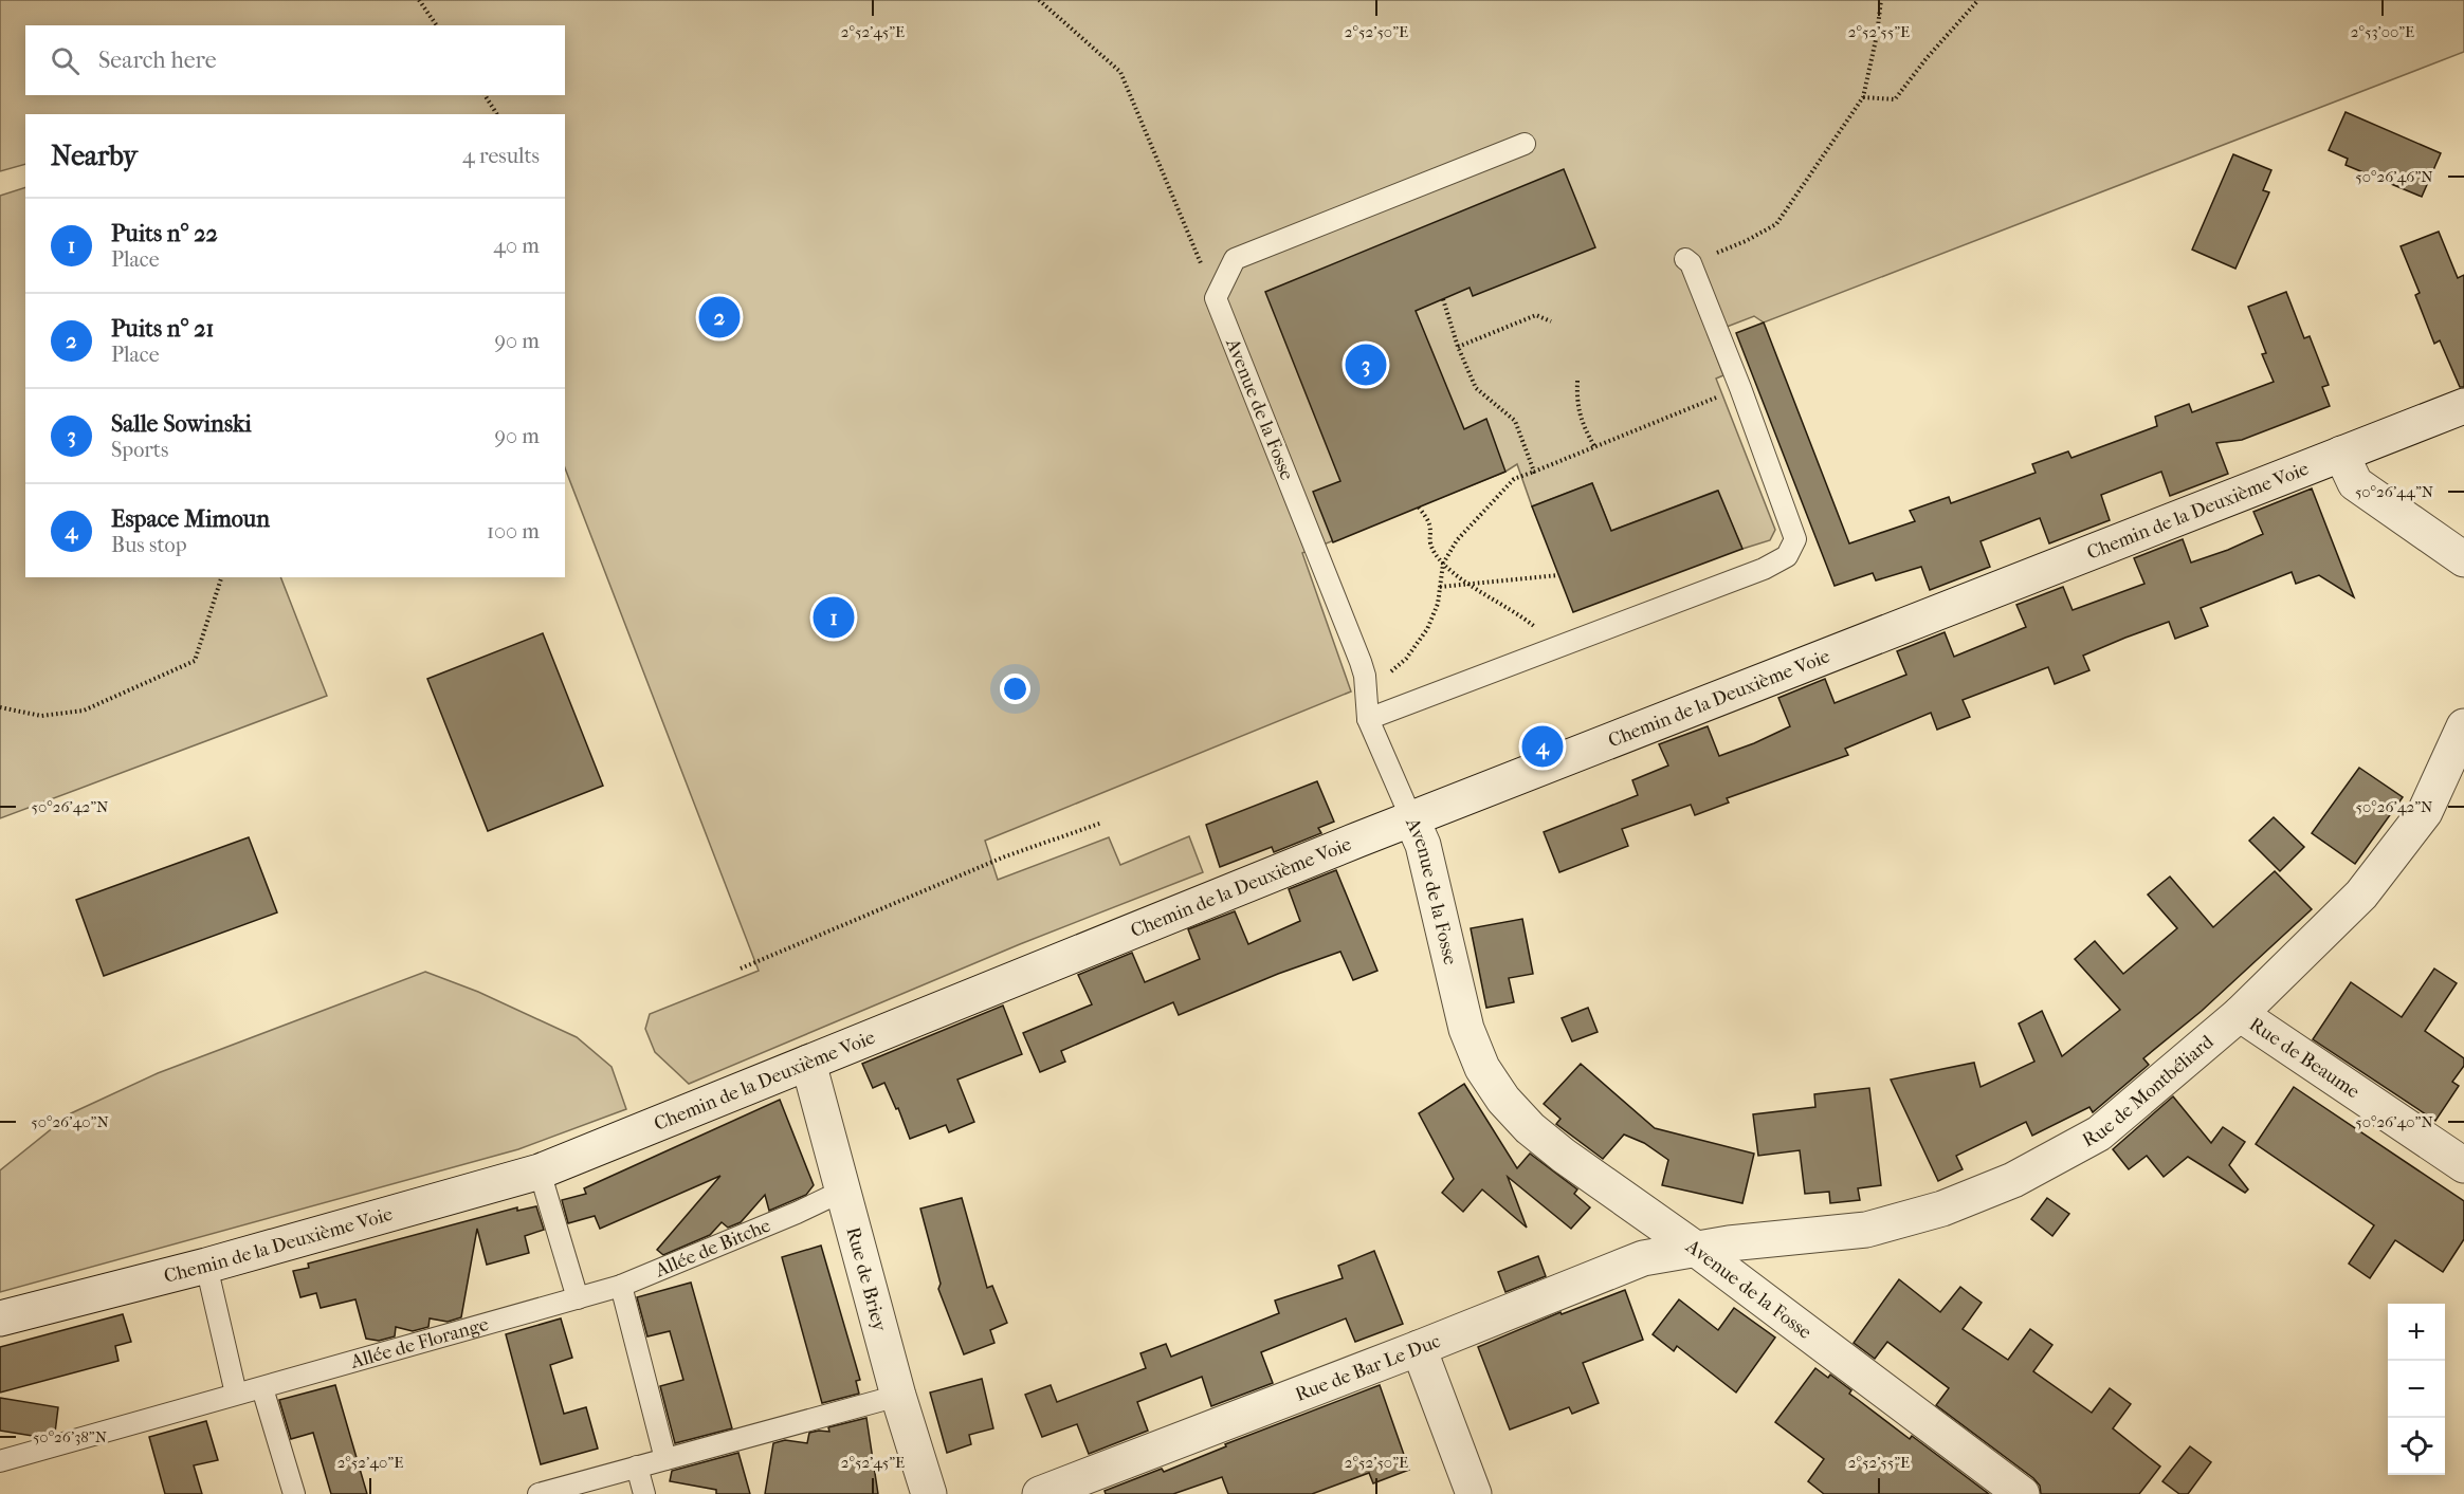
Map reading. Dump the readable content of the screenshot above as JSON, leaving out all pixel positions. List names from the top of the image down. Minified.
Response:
{"streets":{"street":["Avenue de la Fosse","Chemin de la Deuxième Voie","Rue de Beaume","Rue de Montbéliard","Rue de Briey","Rue de Bar Le Duc"],"lane":["Allée de Bitche","Allée de Florange"]},"crossings":[["Avenue de la Fosse","Chemin de la Deuxième Voie"],["Avenue de la Fosse","Rue de Montbéliard"],["Avenue de la Fosse","Rue de Bar Le Duc"],["Chemin de la Deuxième Voie","Rue de Briey"],["Rue de Beaume","Rue de Montbéliard"],["Rue de Montbéliard","Rue de Bar Le Duc"],["Allée de Bitche","Rue de Briey"],["Allée de Bitche","Allée de Florange"]],"page":{"search":"Search here","heading":["Nearby","4 results"],"list":[{"mark":"1","name":"Puits n° 22","note":"Place","value":"40 m"},{"mark":"2","name":"Puits n° 21","note":"Place","value":"90 m"},{"mark":"3","name":"Salle Sowinski","note":"Sports","value":"90 m"},{"mark":"4","name":"Espace Mimoun","note":"Bus stop","value":"100 m"}],"pins":["2","3","1","4"],"map_buttons":["+","−"]},"coordinates":["2°52'45\"E","2°52'50\"E","2°52'55\"E","2°53'00\"E","50°26'46\"N","50°26'44\"N","50°26'42\"N","50°26'40\"N","50°26'38\"N","2°52'40\"E"]}
